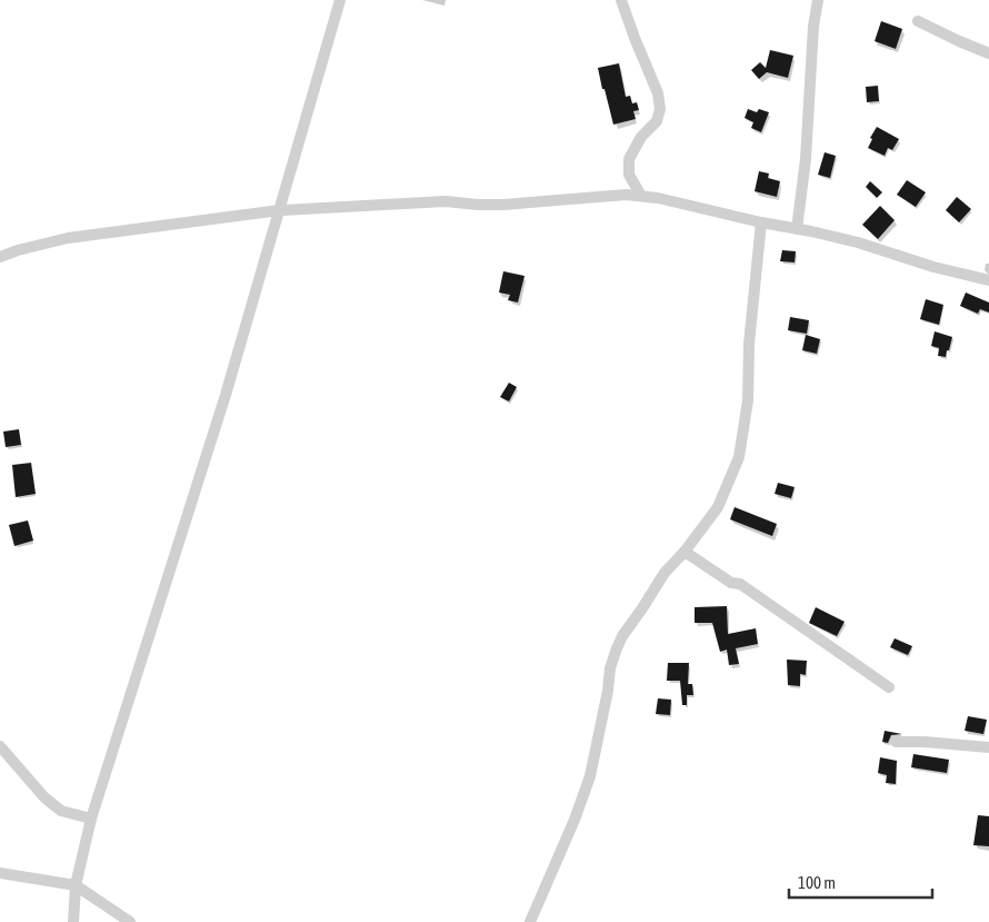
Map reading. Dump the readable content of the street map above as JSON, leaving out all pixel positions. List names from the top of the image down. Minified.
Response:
{"scale_bar":"100 m"}
